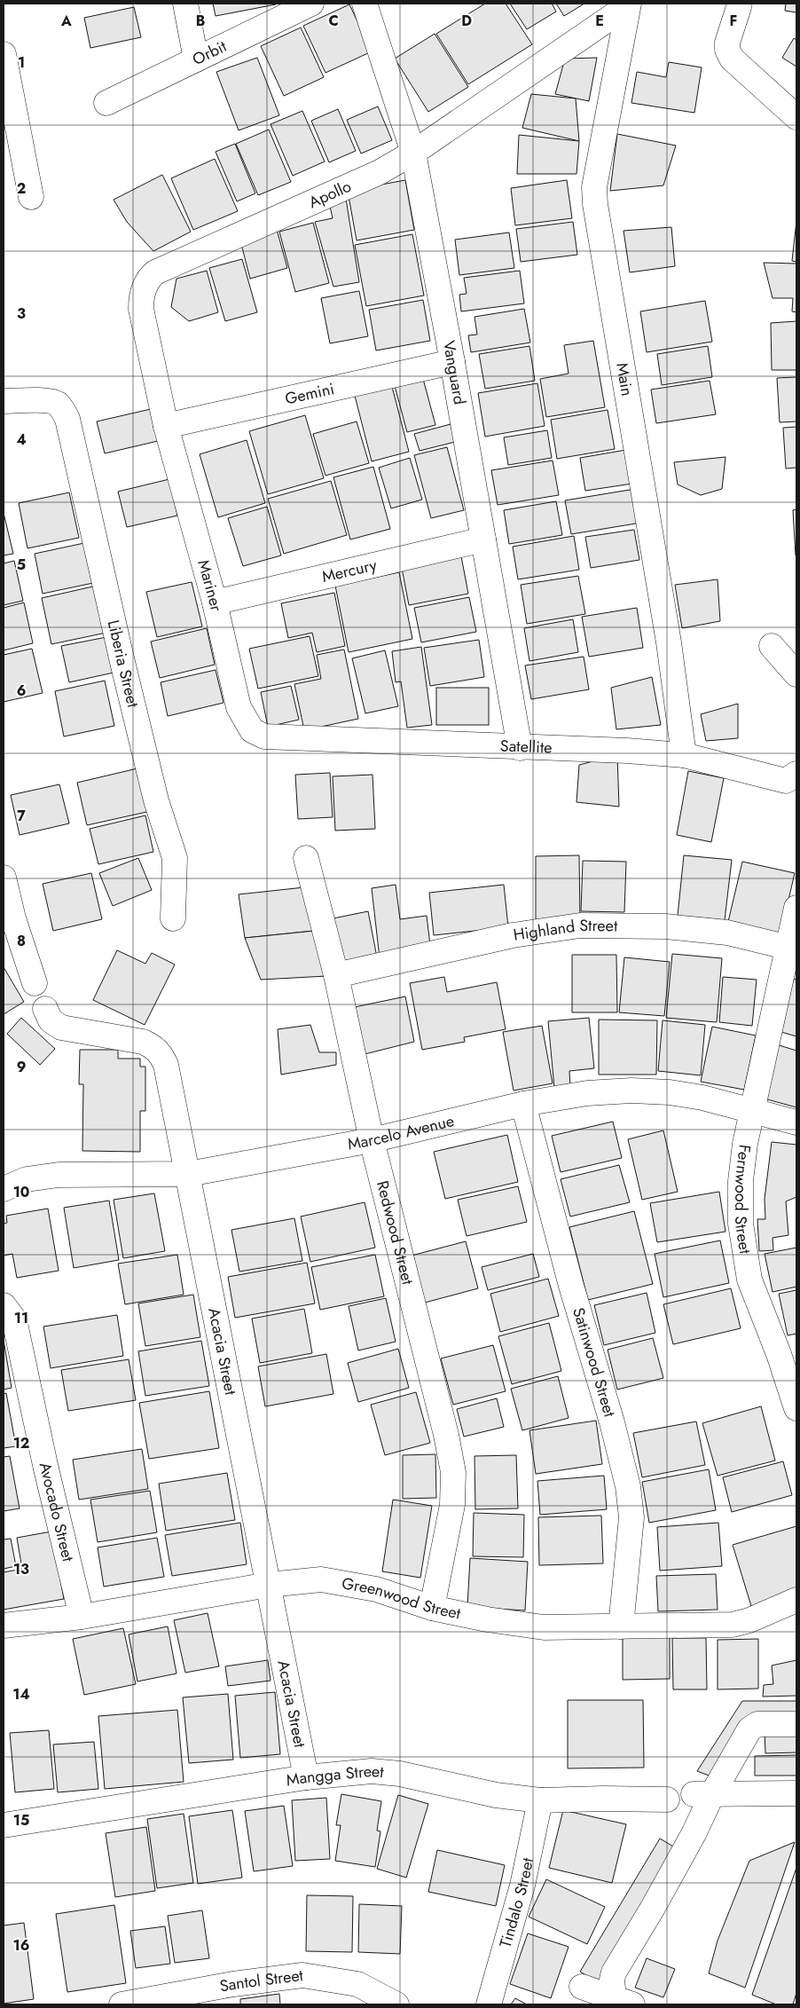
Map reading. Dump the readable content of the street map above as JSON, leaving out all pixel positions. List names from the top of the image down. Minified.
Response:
{"streets":{"street":["Orbit","Apollo","Vanguard","Main","Gemini","Mercury","Mariner","Liberia Street","Satellite","Highland Street","Marcelo Avenue","Fernwood Street","Redwood Street","Acacia Street","Satinwood Street","Avocado Street","Greenwood Street","Mangga Street","Tindalo Street","Santol Street"]},"crossings":[["Apollo","Vanguard"],["Apollo","Main"],["Apollo","Gemini"],["Apollo","Mariner"],["Vanguard","Gemini"],["Vanguard","Mercury"],["Vanguard","Satellite"],["Main","Satellite"],["Gemini","Mariner"],["Mercury","Mariner"],["Mariner","Satellite"],["Highland Street","Fernwood Street"],["Highland Street","Redwood Street"],["Marcelo Avenue","Fernwood Street"],["Marcelo Avenue","Redwood Street"],["Marcelo Avenue","Acacia Street"],["Marcelo Avenue","Satinwood Street"],["Redwood Street","Greenwood Street"],["Acacia Street","Greenwood Street"],["Acacia Street","Mangga Street"],["Satinwood Street","Greenwood Street"],["Avocado Street","Greenwood Street"],["Mangga Street","Tindalo Street"]],"grid":{"columns":["A","B","C","D","E","F"],"rows":["1","2","3","4","5","6","7","8","9","10","11","12","13","14","15","16"]}}
